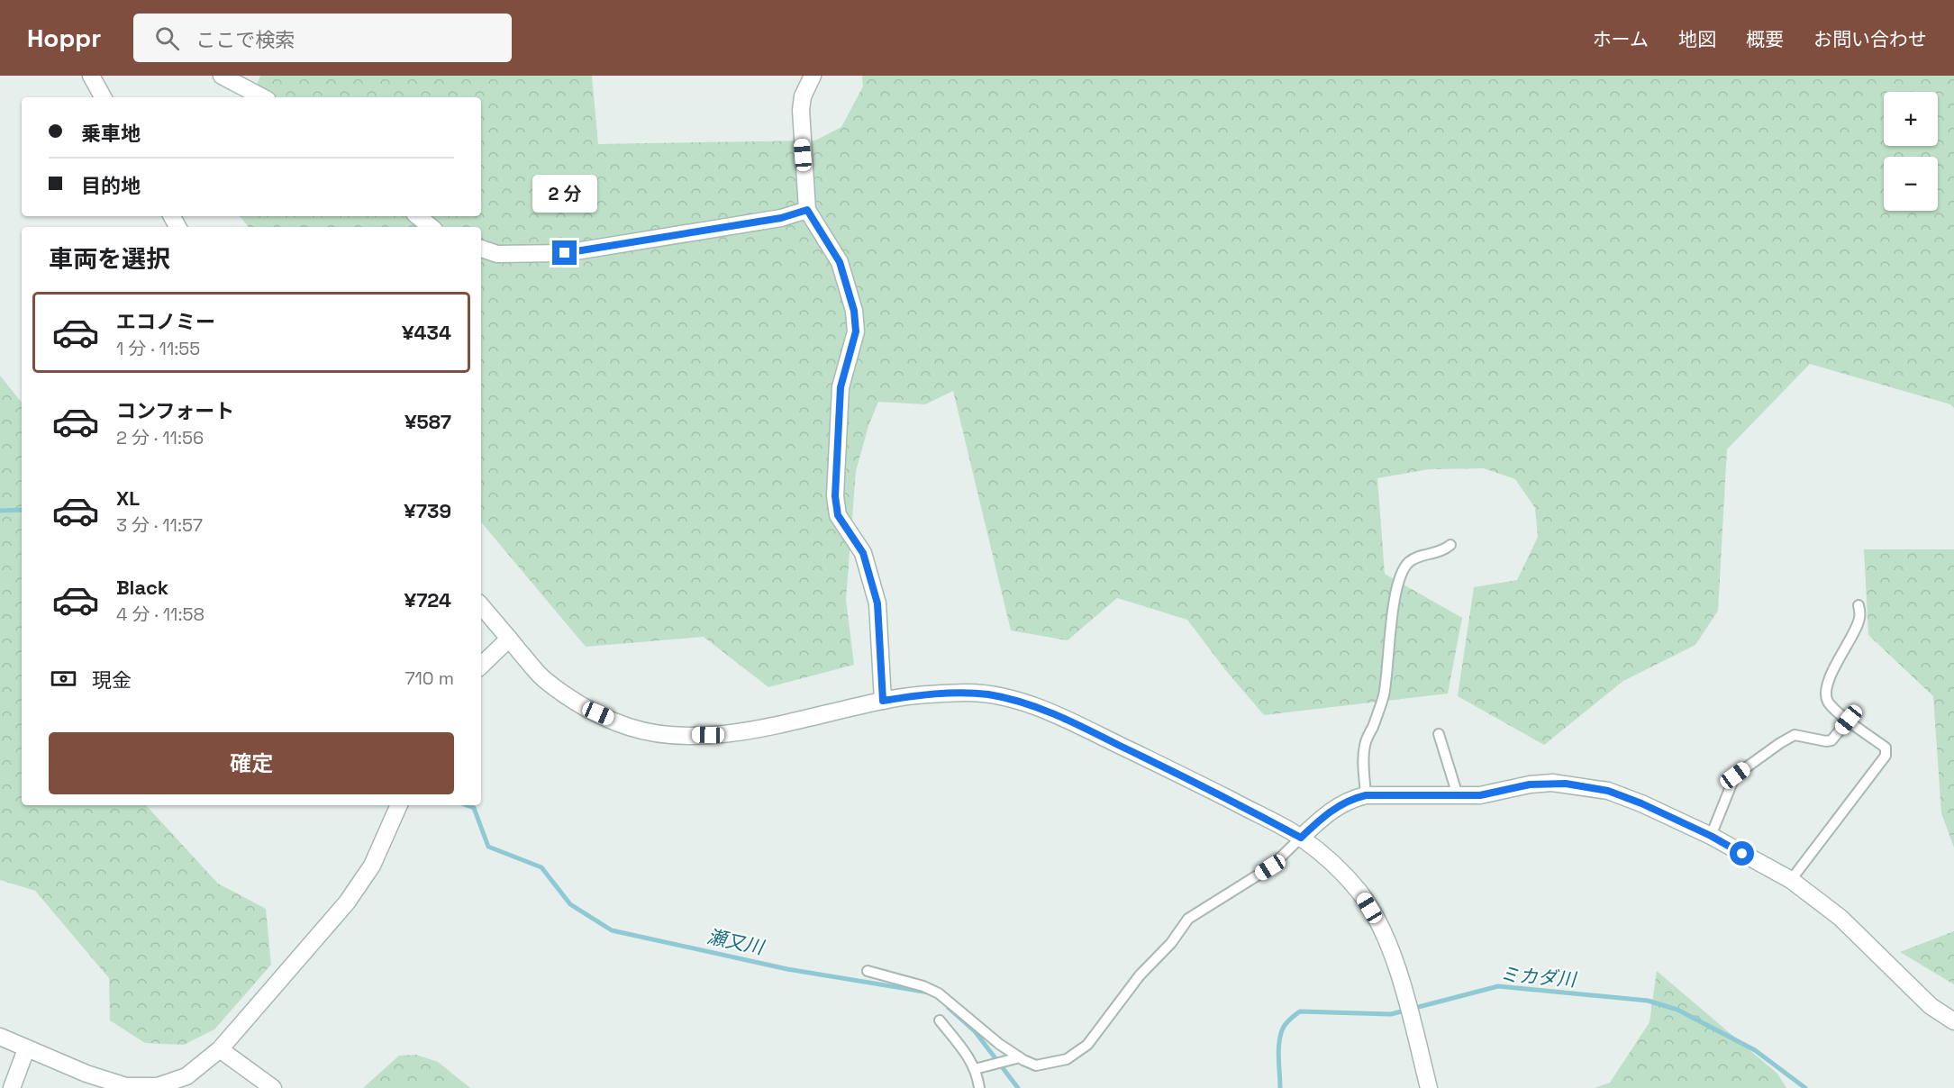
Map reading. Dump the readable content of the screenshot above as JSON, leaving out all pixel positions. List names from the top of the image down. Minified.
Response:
{"water":["瀬又川","ミカダ川"],"page":{"header":"Hoppr","search":"ここで検索","nav":["ホーム","地図","概要","お問い合わせ"],"map_buttons":["+","−"],"banner":["乗車地","目的地"],"bubble":"2 分","heading":"車両を選択","list":[{"name":"エコノミー","note":"1 分 · 11:55","value":"¥434"},{"name":"コンフォート","note":"2 分 · 11:56","value":"¥587"},{"name":"XL","note":"3 分 · 11:57","value":"¥739"},{"name":"Black","note":"4 分 · 11:58","value":"¥724"}],"pay":["現金","710 m"],"buttons":"確定"}}
